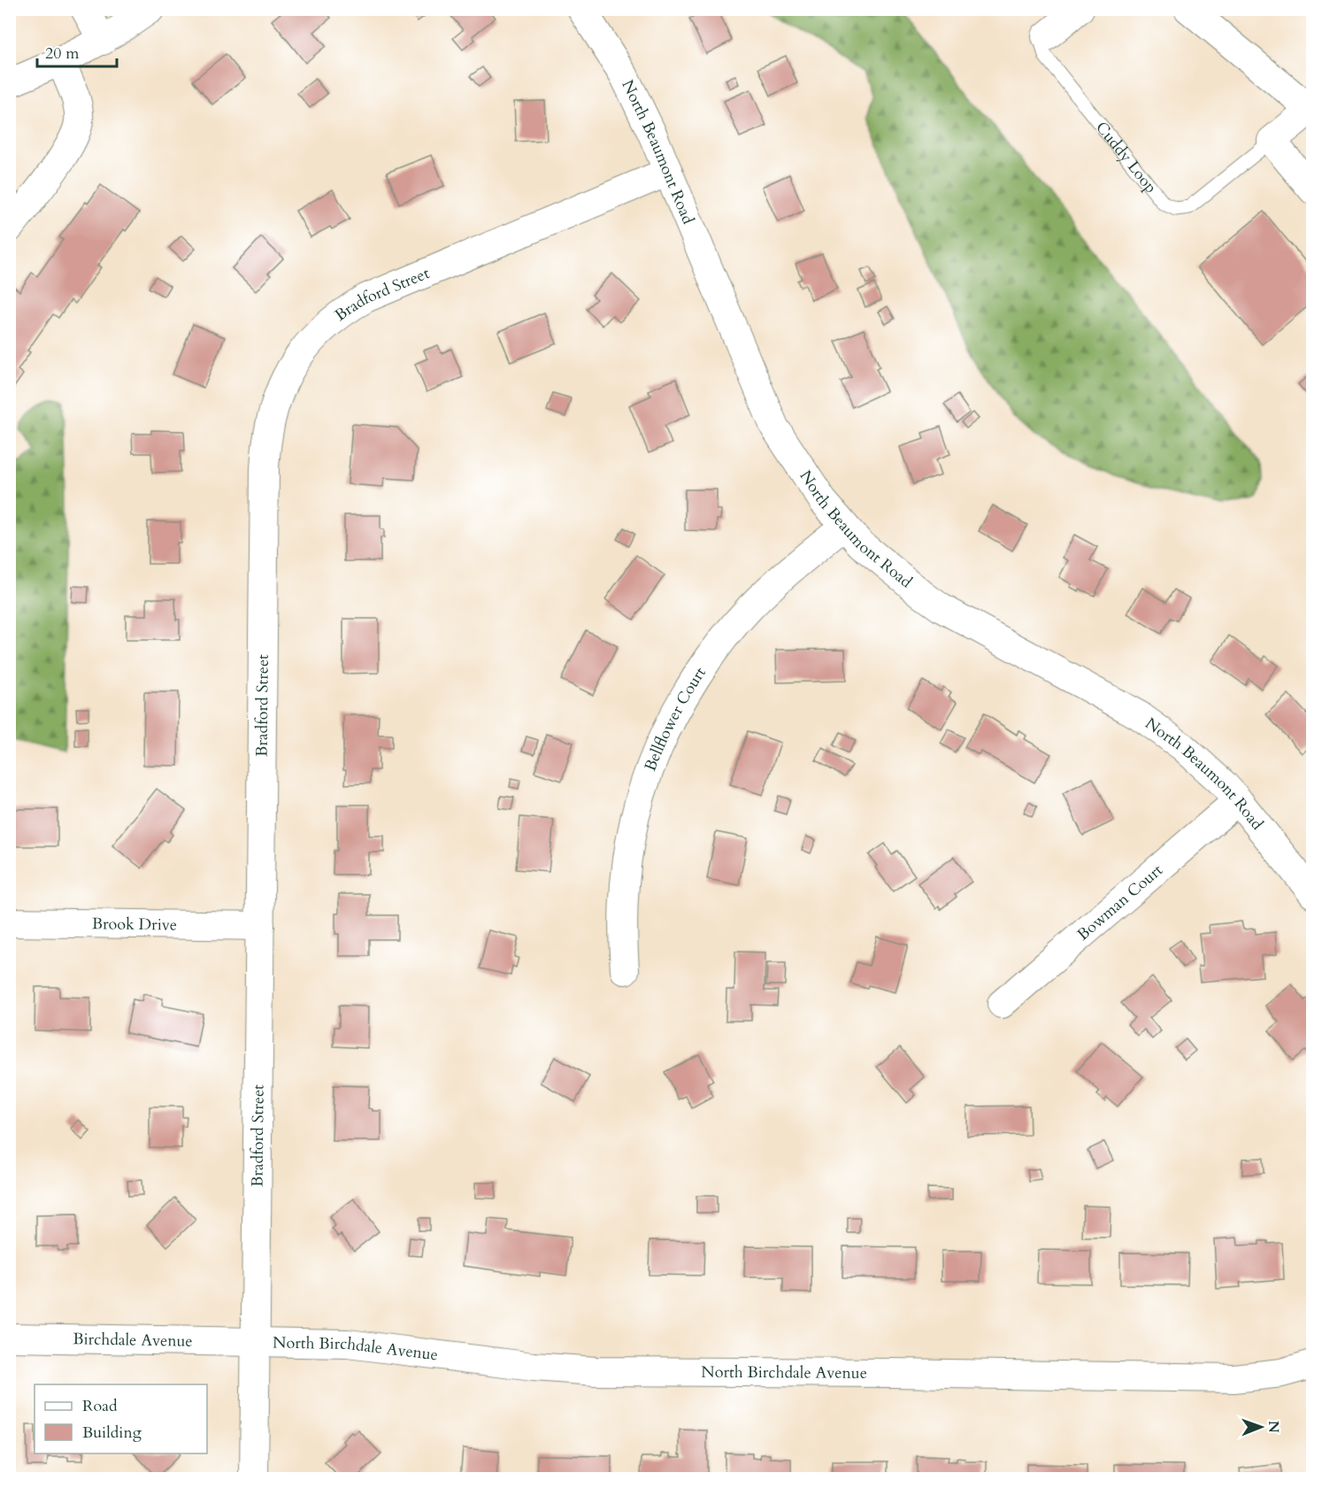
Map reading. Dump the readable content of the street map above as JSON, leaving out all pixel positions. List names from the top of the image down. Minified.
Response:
{"streets":{"street":["North Beaumont Road","Cuddy Loop","Bradford Street","Bellflower Court","Bowman Court","Brook Drive","Birchdale Avenue","North Birchdale Avenue"]},"crossings":[["North Beaumont Road","Bradford Street"],["North Beaumont Road","Bellflower Court"],["North Beaumont Road","Bowman Court"],["Bradford Street","Brook Drive"],["Bradford Street","Birchdale Avenue"],["Bradford Street","North Birchdale Avenue"],["Birchdale Avenue","North Birchdale Avenue"]],"legend":["Road","Building"],"scale_bar":"20 m","north":"right"}
